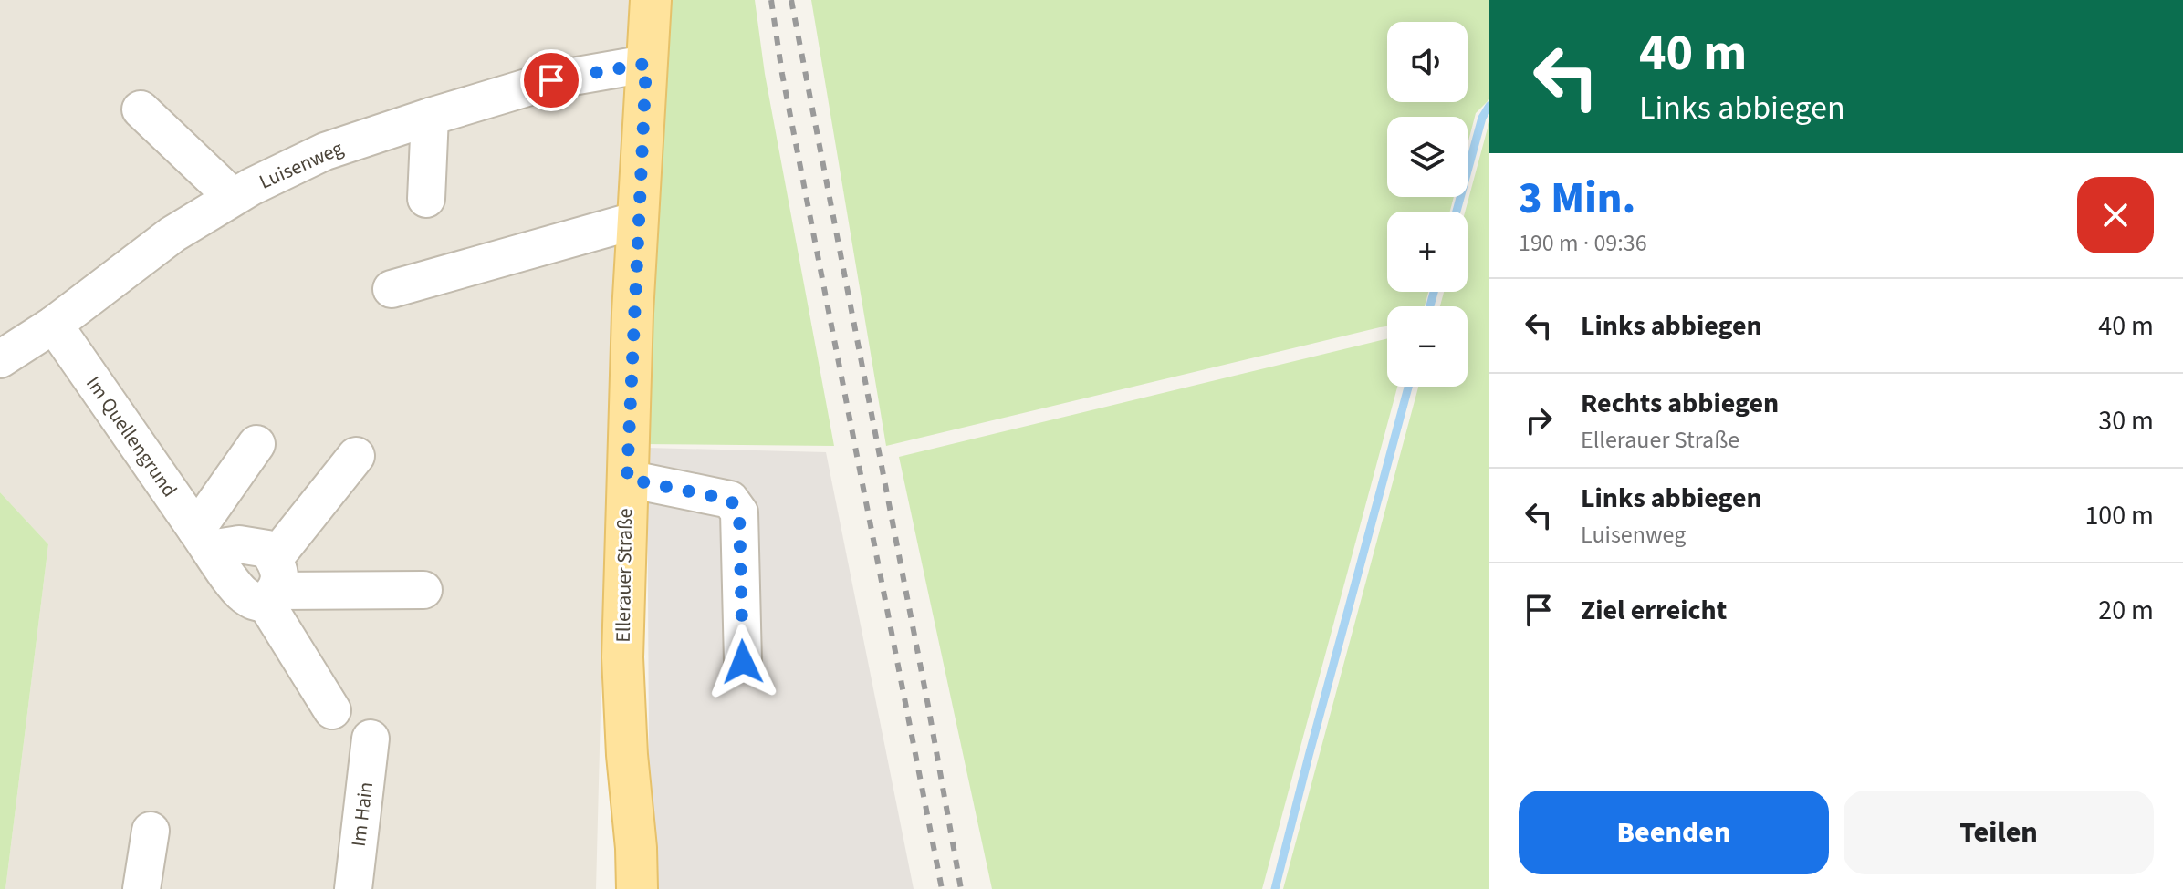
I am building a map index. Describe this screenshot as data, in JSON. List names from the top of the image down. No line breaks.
{"streets":{"main road":["Ellerauer Straße"],"street":["Luisenweg","Im Quellengrund","Im Hain"]},"crossings":[["Luisenweg","Im Quellengrund"],["Luisenweg","Ellerauer Straße"]],"page":{"turn":["40 m","Links abbiegen"],"map_buttons":["+","−"],"heading":["3 Min.","190 m · 09:36"],"list":[{"name":"Links abbiegen","value":"40 m"},{"name":"Rechts abbiegen","note":"Ellerauer Straße","value":"30 m"},{"name":"Links abbiegen","note":"Luisenweg","value":"100 m"},{"name":"Ziel erreicht","value":"20 m"}],"buttons":["Beenden","Teilen"]}}
